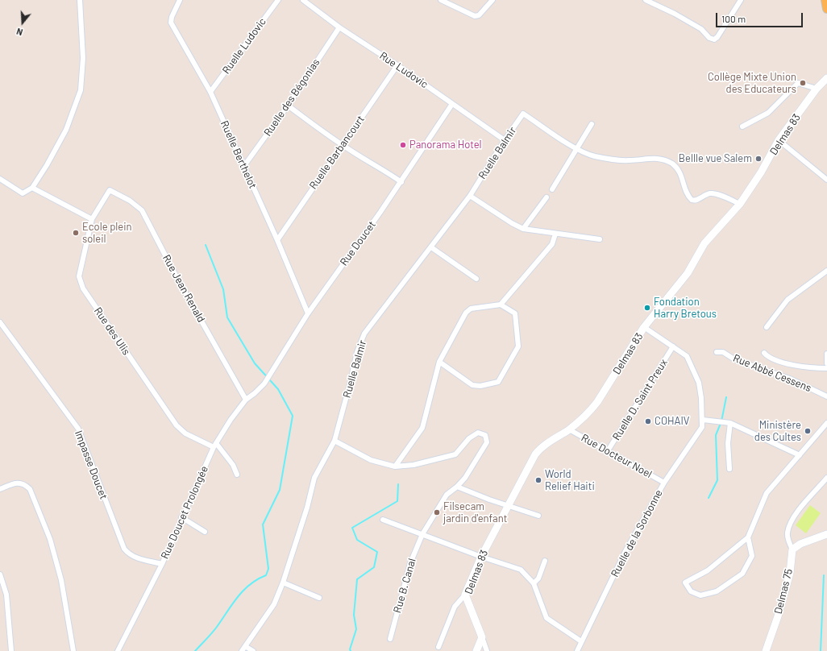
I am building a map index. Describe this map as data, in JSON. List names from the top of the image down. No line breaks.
{"streets":{"street":["Ruelle Ludovic","Rue Ludovic","Ruelle des Bégonias","Delmas 83","Ruelle Barbancourt","Ruelle Balmir","Ruelle Berthelot","Rue Doucet","Rue Jean Renald","Rue des Ulis","Rue Abbé Cessens","Ruelle D. Saint Preux","Rue Docteur Noel","Impasse Doucet","Rue Doucet Prolongée","Ruelle de la Sorbonne","Rue B. Canal","Delmas 75"]},"crossings":[["Ruelle Ludovic","Ruelle Berthelot"],["Rue Ludovic","Ruelle des Bégonias"],["Rue Ludovic","Ruelle Barbancourt"],["Rue Ludovic","Ruelle Balmir"],["Rue Ludovic","Rue Doucet"],["Ruelle des Bégonias","Ruelle Berthelot"],["Delmas 83","Rue Docteur Noel"],["Ruelle Barbancourt","Ruelle Berthelot"],["Ruelle Berthelot","Rue Doucet"],["Rue Doucet","Rue Doucet Prolongée"],["Rue Jean Renald","Rue des Ulis"],["Rue Jean Renald","Rue Doucet Prolongée"],["Rue des Ulis","Rue Doucet Prolongée"],["Ruelle D. Saint Preux","Rue Docteur Noel"],["Rue Docteur Noel","Ruelle de la Sorbonne"],["Impasse Doucet","Rue Doucet Prolongée"]],"places":["Collège Mixte Union des Educateurs","Panorama Hotel","Bellle vue Salem","Ecole plein soleil","Fondation Harry Bretous","COHAIV","Ministère des Cultes","World Relief Haiti","Filsecam jardin d'enfant"],"scale_bar":"100 m","north":"bottom"}
